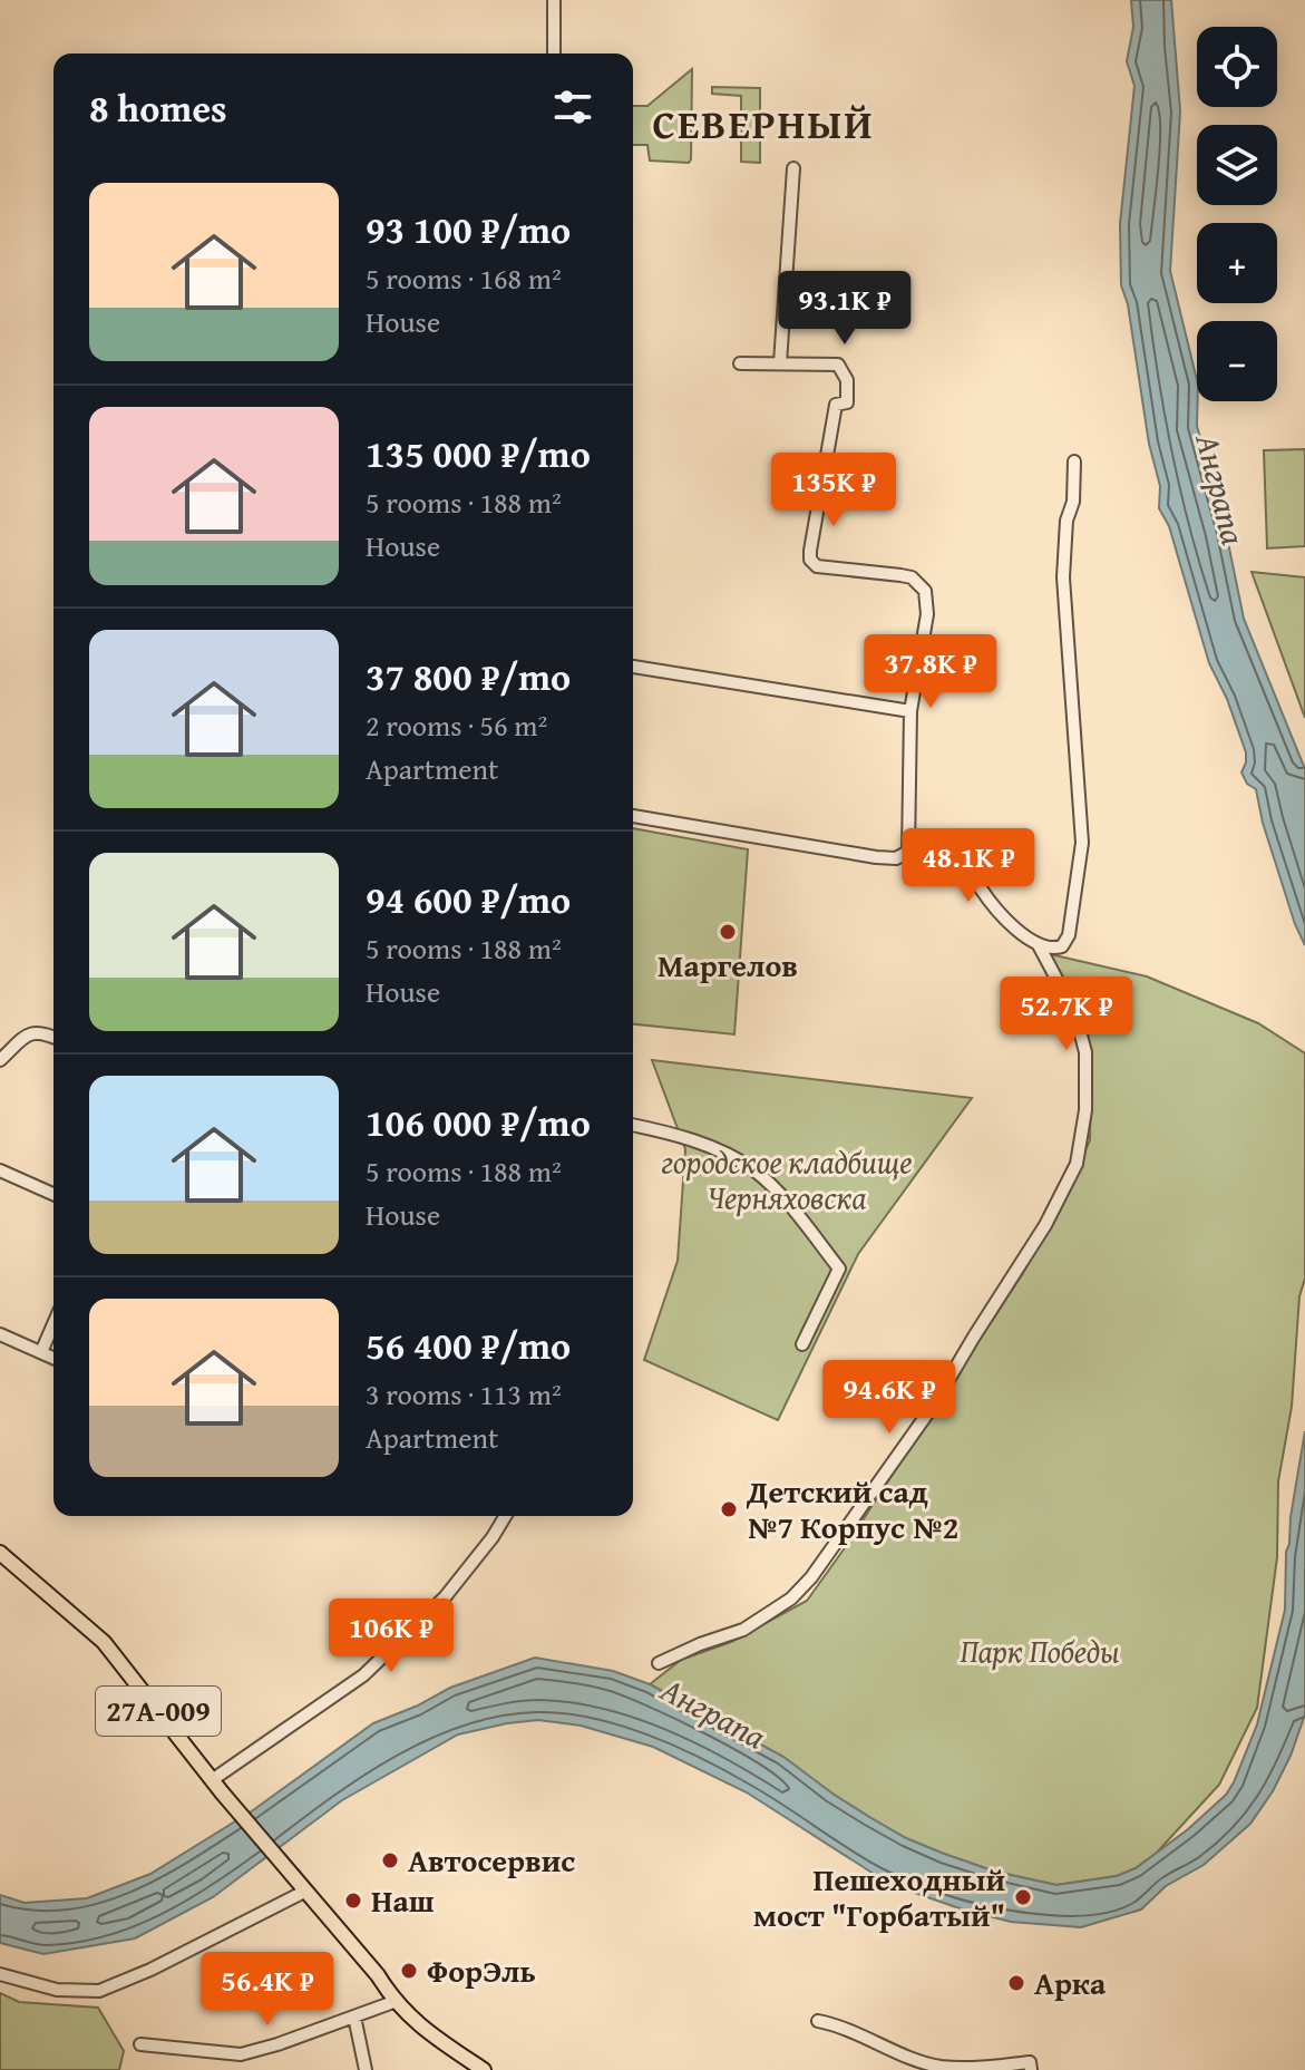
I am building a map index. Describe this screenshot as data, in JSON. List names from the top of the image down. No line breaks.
{"streets":{"main road":["27А-009"]},"districts":["СЕВЕРНЫЙ"],"water":["Анграпа"],"parks":["городское кладбище Черняховска","Парк Победы"],"places":["Маргелов","Детский сад №7 Корпус №2","Автосервис","Пешеходный мост \"Горбатый\"","Наш","ФорЭль","Арка"],"page":{"map_buttons":["+","−"],"heading":"8 homes","list":[{"name":"93 100 ₽/mo","note":"5 rooms · 168 m² · House"},{"name":"135 000 ₽/mo","note":"5 rooms · 188 m² · House"},{"name":"37 800 ₽/mo","note":"2 rooms · 56 m² · Apartment"},{"name":"94 600 ₽/mo","note":"5 rooms · 188 m² · House"},{"name":"106 000 ₽/mo","note":"5 rooms · 188 m² · House"},{"name":"56 400 ₽/mo","note":"3 rooms · 113 m² · Apartment"}],"price":["93.1K ₽","135K ₽","37.8K ₽","48.1K ₽","52.7K ₽","94.6K ₽","106K ₽","56.4K ₽"]}}
